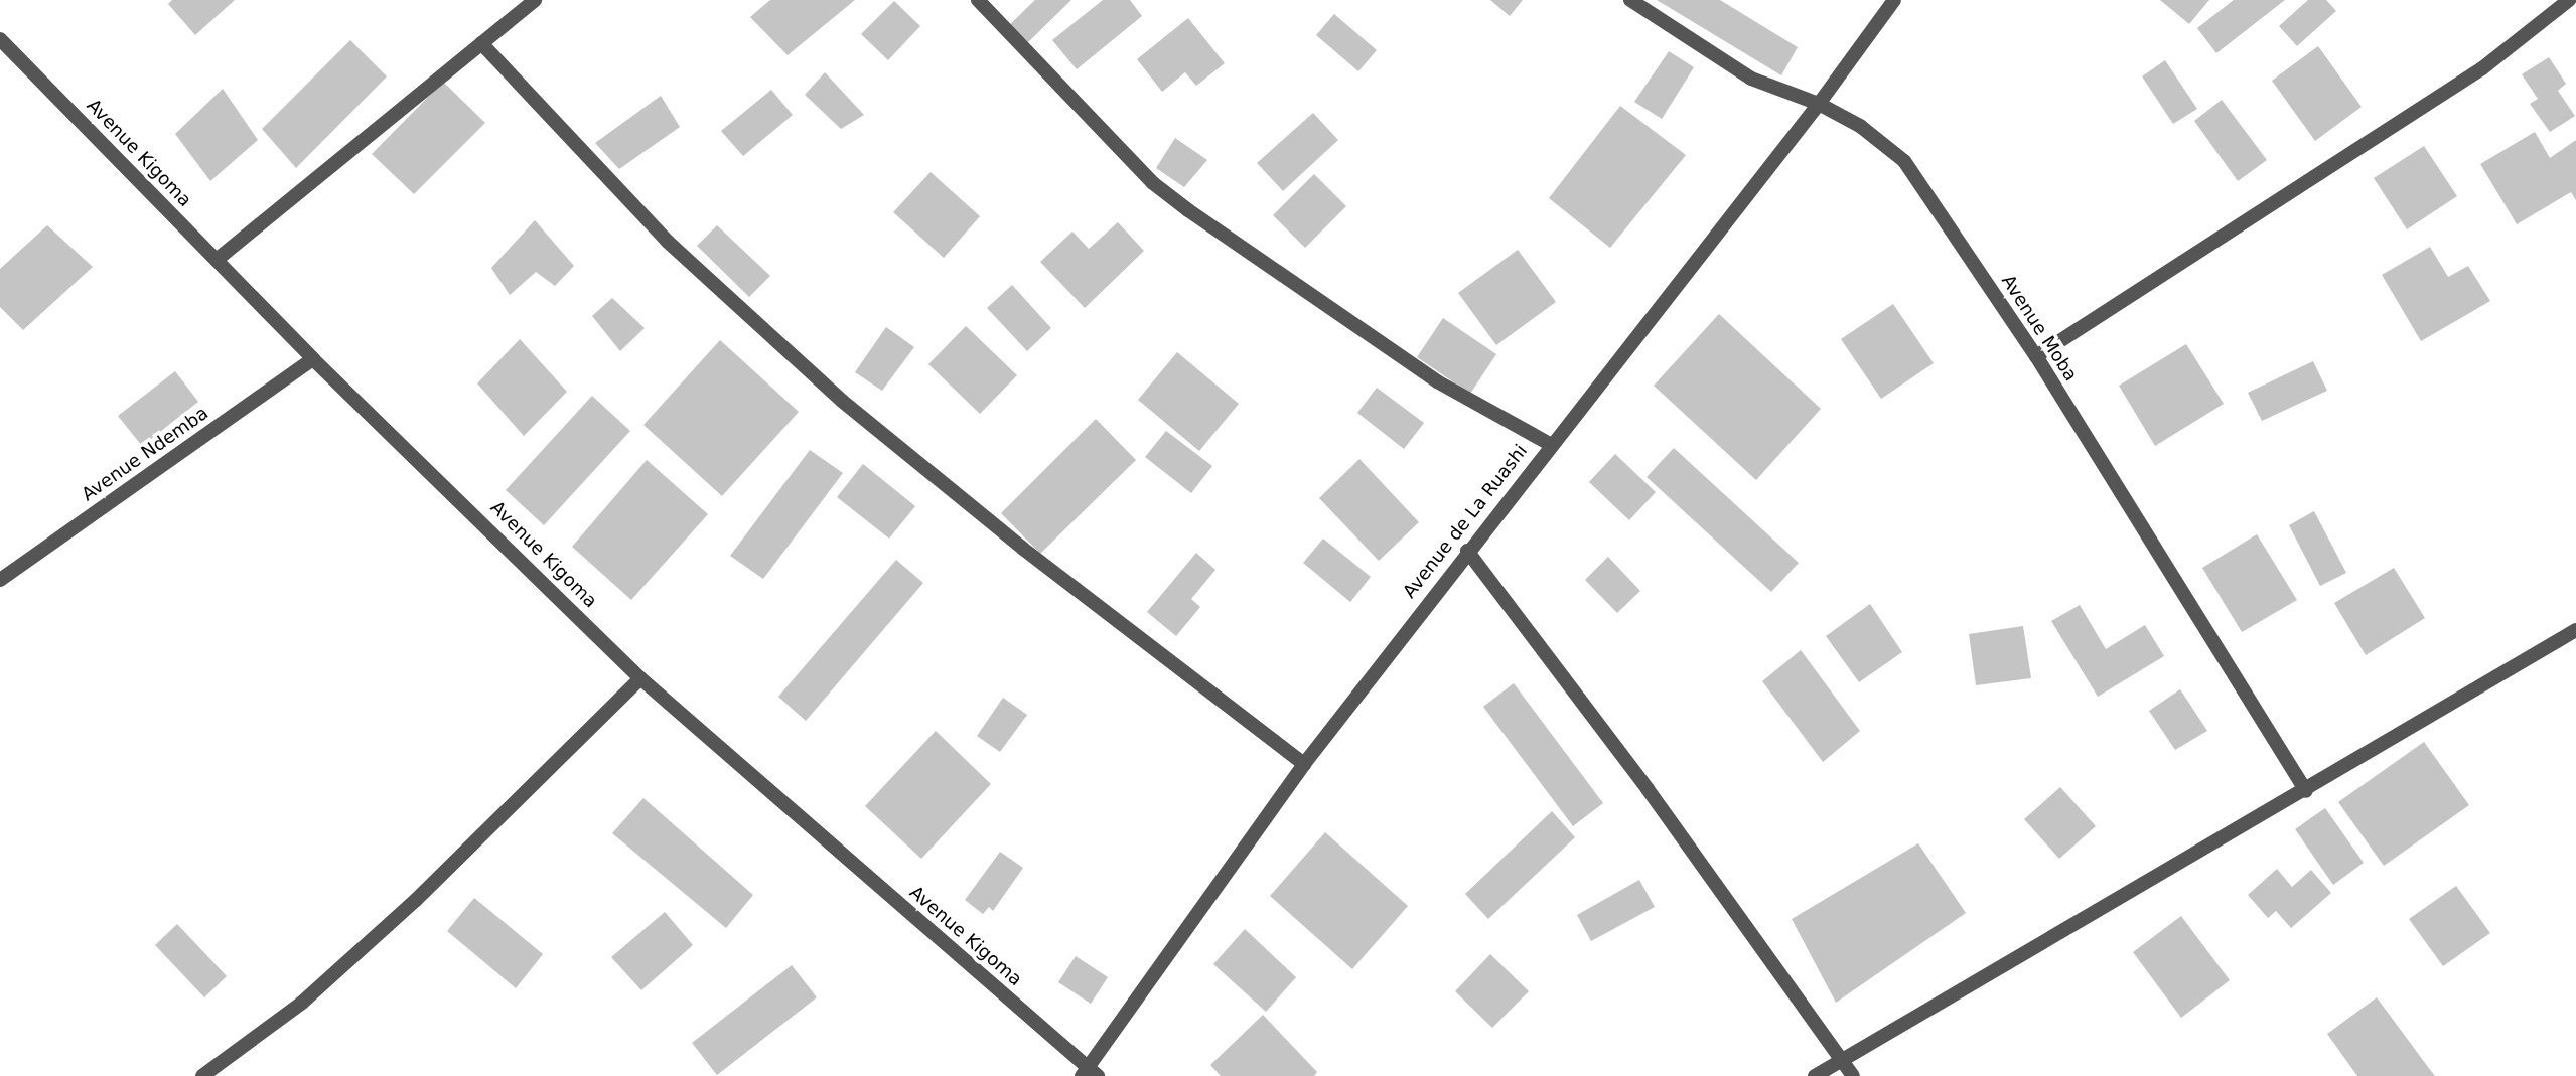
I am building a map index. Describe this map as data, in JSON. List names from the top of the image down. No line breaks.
{"streets":{"street":["Avenue Kigoma","Avenue Moba","Avenue Ndemba","Avenue de La Ruashi"]},"crossings":[["Avenue Kigoma","Avenue Ndemba"],["Avenue Kigoma","Avenue de La Ruashi"],["Avenue Moba","Avenue de La Ruashi"]]}
